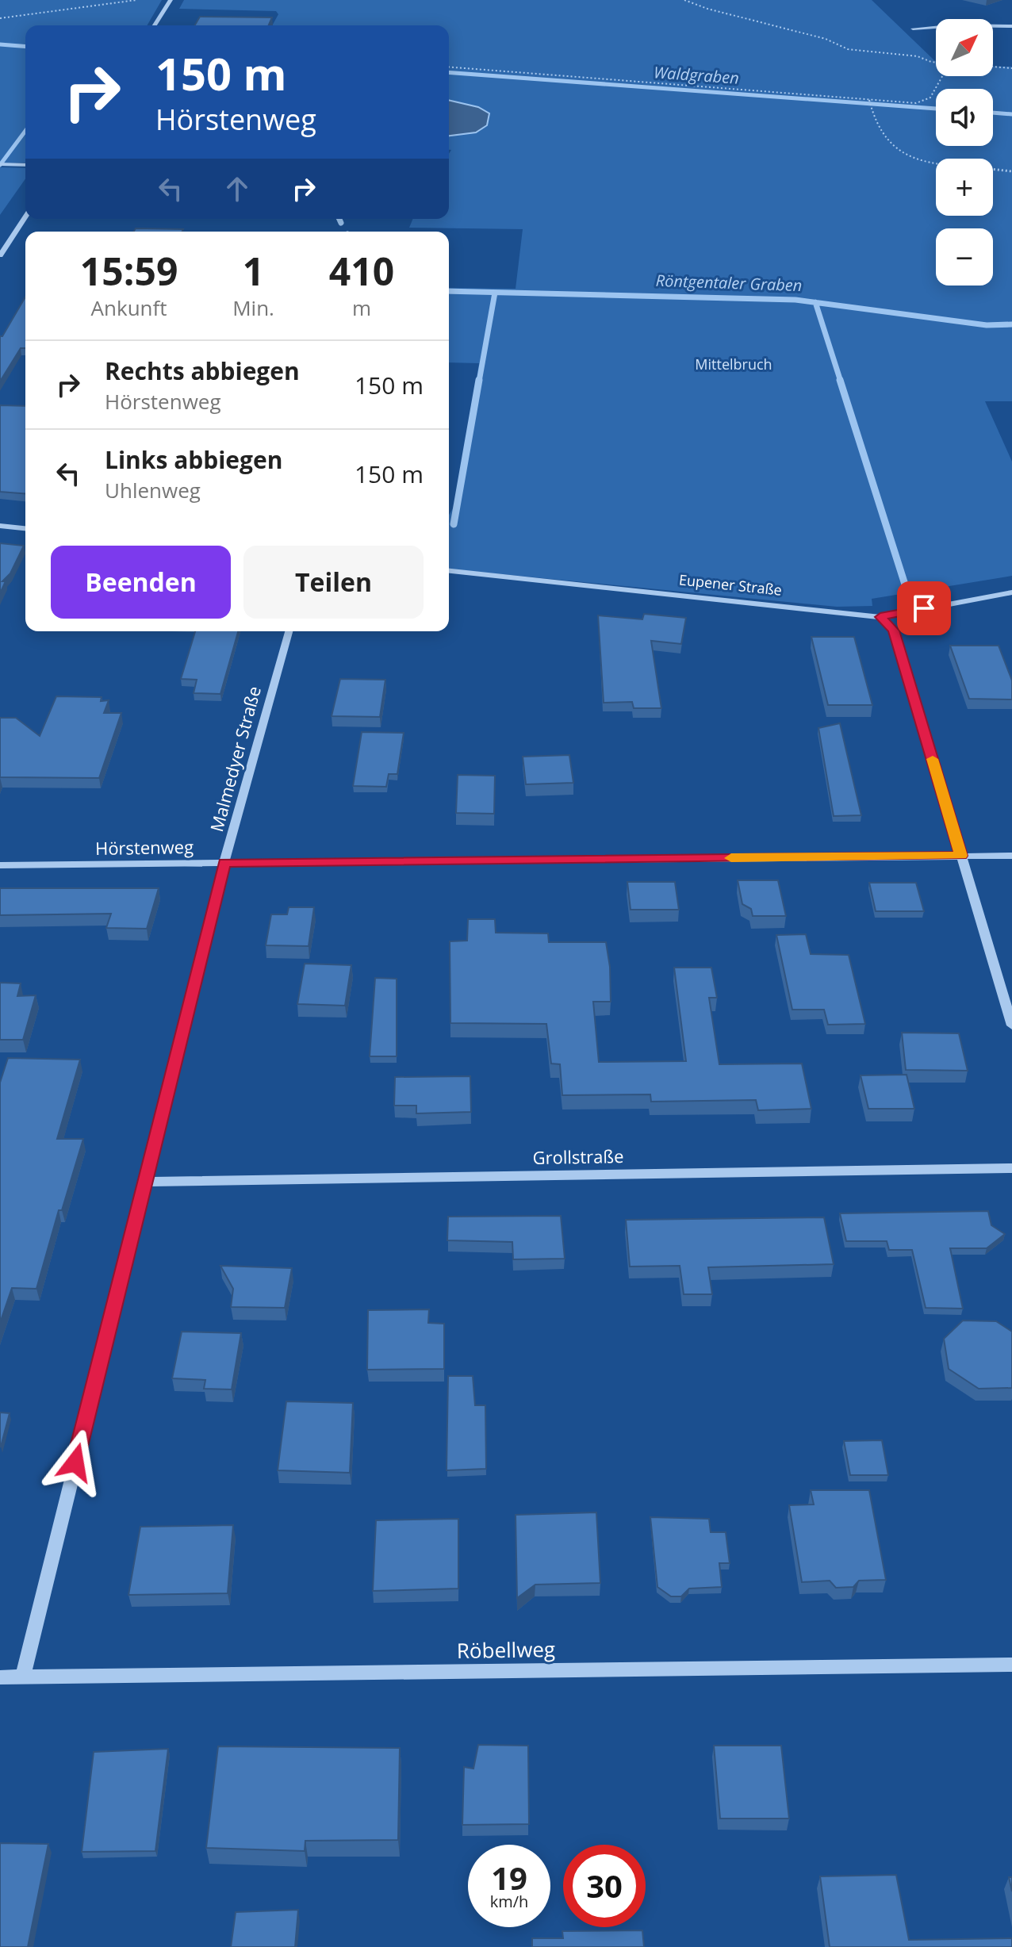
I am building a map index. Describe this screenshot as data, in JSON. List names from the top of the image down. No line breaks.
{"streets":{"street":["Eupener Straße","Malmedyer Straße","Hörstenweg","Grollstraße","Röbellweg"]},"crossings":[["Malmedyer Straße","Hörstenweg"],["Malmedyer Straße","Grollstraße"],["Malmedyer Straße","Röbellweg"]],"water":["Waldgraben","Röntgentaler Graben"],"parks":["Mittelbruch"],"north":"top right","page":{"map_buttons":["+","−"],"turn":["150 m","Hörstenweg"],"eta":["15:59","Ankunft","1","Min.","410","m"],"list":[{"name":"Rechts abbiegen","note":"Hörstenweg","value":"150 m"},{"name":"Links abbiegen","note":"Uhlenweg","value":"150 m"}],"buttons":["Beenden","Teilen"],"speed":"19 km/h","limit":"30"}}
